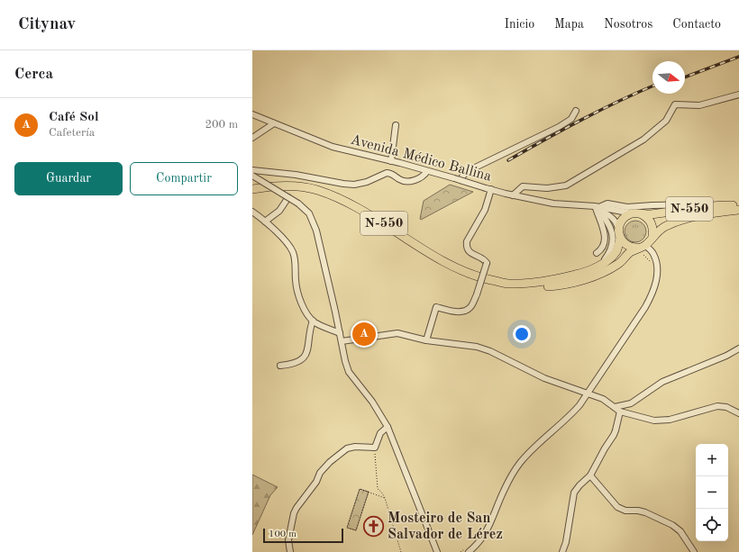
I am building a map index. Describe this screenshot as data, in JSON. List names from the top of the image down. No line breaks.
{"streets":{"highway":["N-550"],"street":["Avenida Médico Ballina"]},"crossings":[["Avenida Médico Ballina","N-550"]],"places":{"church":["Mosteiro de San Salvador de Lérez"]},"scale_bar":"100 m","north":"right","page":{"header":"Citynav","nav":["Inicio","Mapa","Nosotros","Contacto"],"heading":"Cerca","list":[{"mark":"A","name":"Café Sol","note":"Cafetería","value":"200 m"}],"buttons":["Guardar","Compartir"],"pins":"A","map_buttons":["+","−"],"scale":"100 m"}}
